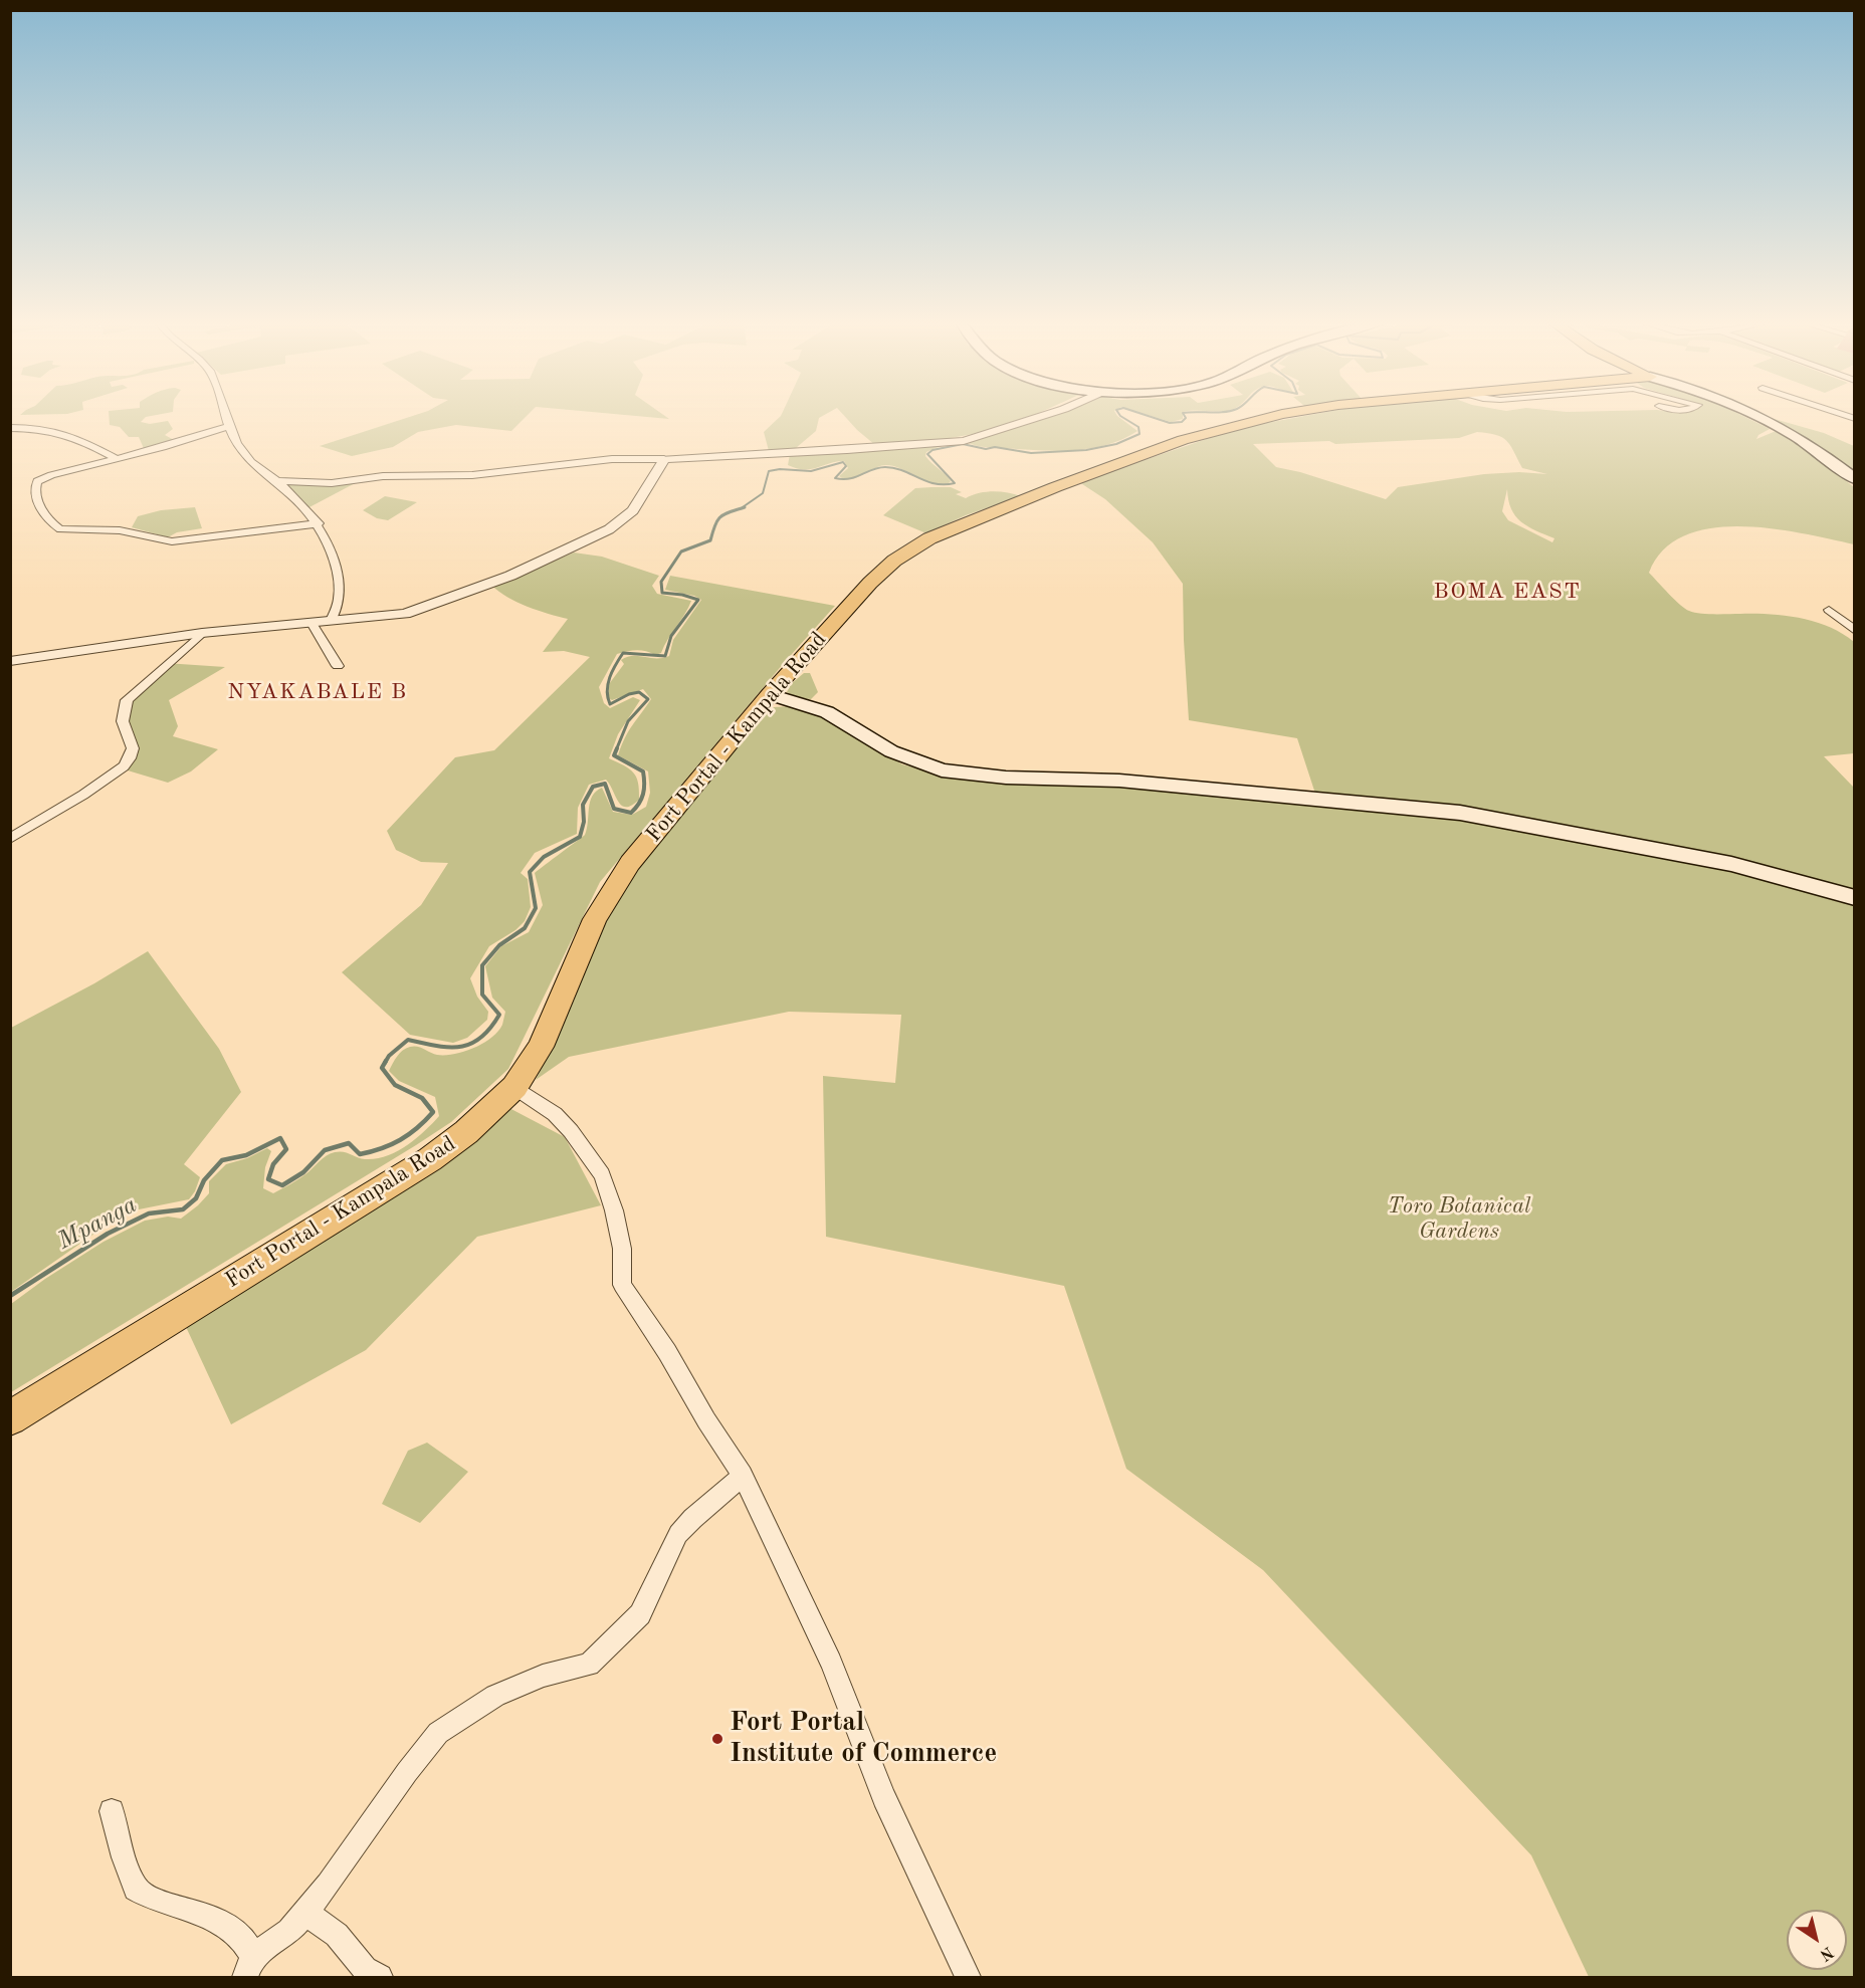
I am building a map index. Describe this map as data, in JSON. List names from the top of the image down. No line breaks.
{"streets":{"highway":["Fort Portal - Kampala Road"]},"districts":["BOMA EAST","NYAKABALE B"],"water":["Mpanga"],"parks":["Toro Botanical Gardens"],"places":["Fort Portal Institute of Commerce"],"north":"bottom right"}
